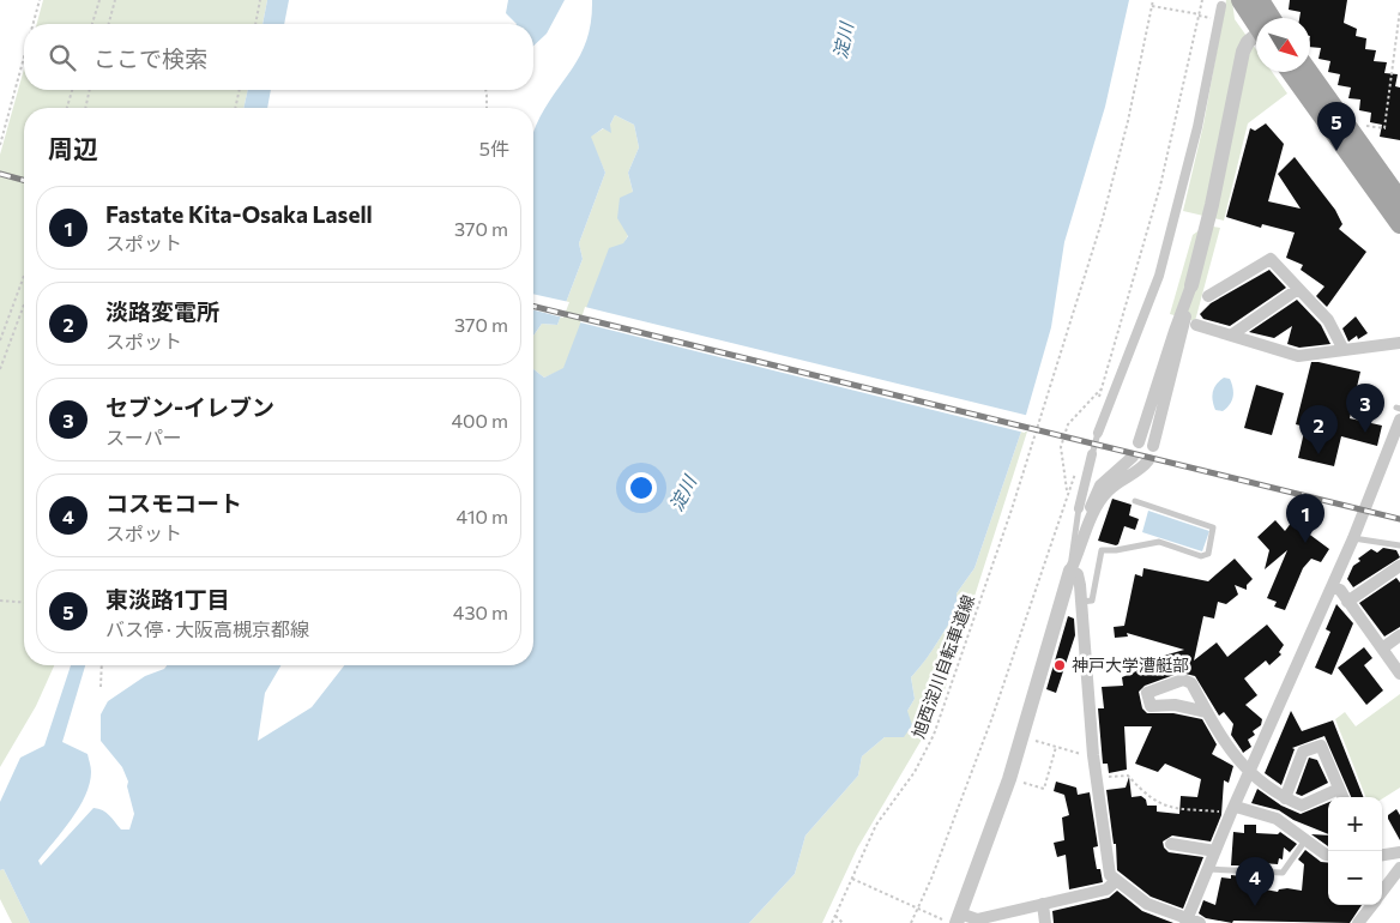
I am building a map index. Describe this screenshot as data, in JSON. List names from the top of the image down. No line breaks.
{"streets":{"path":["旭西淀川自転車道線"]},"water":["淀川"],"places":["神戸大学漕艇部"],"north":"bottom right","page":{"search":"ここで検索","pins":["5","3","2","1","4"],"heading":["周辺","5件"],"list":[{"mark":"1","name":"Fastate Kita-Osaka Lasell","note":"スポット","value":"370 m"},{"mark":"2","name":"淡路変電所","note":"スポット","value":"370 m"},{"mark":"3","name":"セブン-イレブン","note":"スーパー","value":"400 m"},{"mark":"4","name":"コスモコート","note":"スポット","value":"410 m"},{"mark":"5","name":"東淡路1丁目","note":"バス停 · 大阪高槻京都線","value":"430 m"}],"map_buttons":["+","−"]}}
